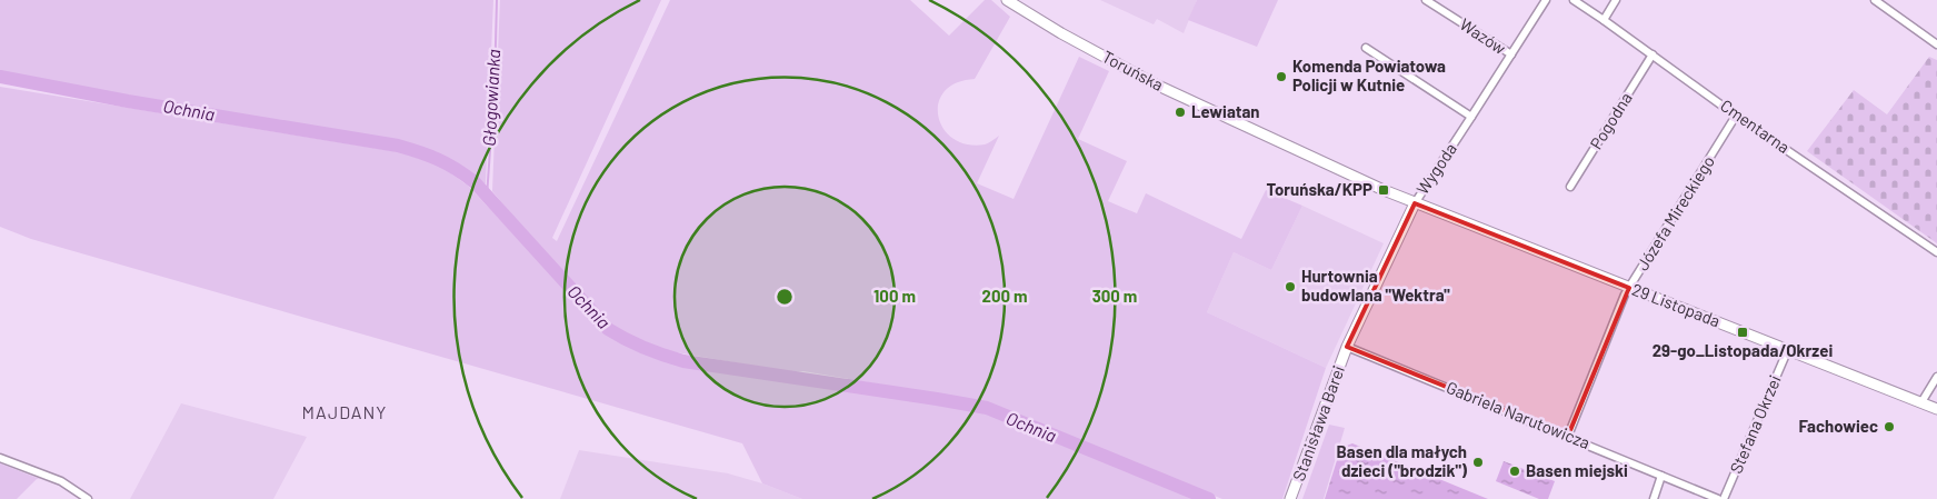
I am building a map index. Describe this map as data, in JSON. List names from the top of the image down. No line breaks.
{"streets":{"street":["Wazów","Toruńska","Pogodna","Cmentarna","Wygoda","Józefa Mireckiego","29 Listopada","Gabriela Narutowicza","Stanisława Barei","Stefana Okrzei"]},"crossings":[["Wazów","Wygoda"],["Toruńska","Wygoda"],["Toruńska","29 Listopada"],["Pogodna","Cmentarna"],["Cmentarna","Józefa Mireckiego"],["Wygoda","29 Listopada"],["Wygoda","Gabriela Narutowicza"],["Wygoda","Stanisława Barei"],["Józefa Mireckiego","29 Listopada"],["Józefa Mireckiego","Gabriela Narutowicza"],["29 Listopada","Stefana Okrzei"],["Gabriela Narutowicza","Stanisława Barei"]],"districts":["MAJDANY"],"water":["Głogowianka","Ochnia"],"places":{"other":["Komenda Powiatowa Policji w Kutnie","Lewiatan","Hurtownia budowlana \"Wektra\"","Fachowiec","Basen dla małych dzieci (\"brodzik\")","Basen miejski"],"transit":["Toruńska/KPP","29-go_Listopada/Okrzei"]},"rings":["100 m","200 m","300 m"]}
